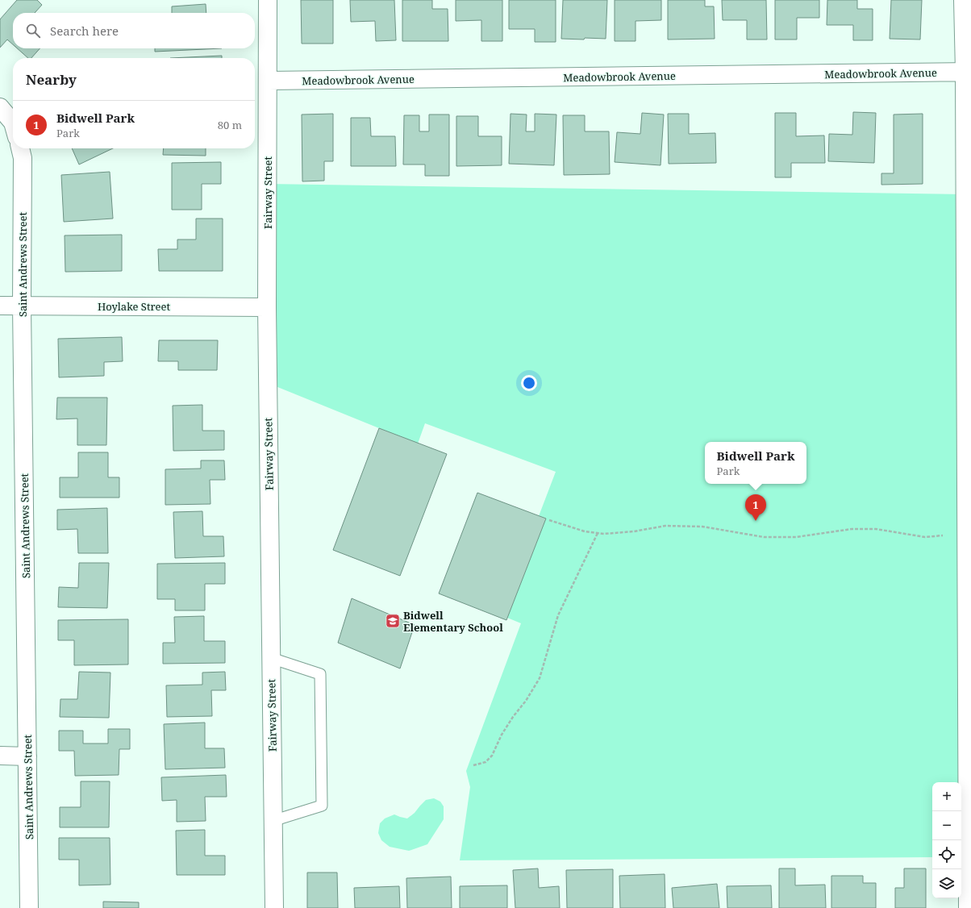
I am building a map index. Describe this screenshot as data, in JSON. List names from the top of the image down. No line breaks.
{"streets":{"street":["Meadowbrook Avenue","Fairway Street","Saint Andrews Street","Hoylake Street"]},"crossings":[["Meadowbrook Avenue","Fairway Street"],["Fairway Street","Hoylake Street"],["Saint Andrews Street","Hoylake Street"]],"places":{"school or university":["Bidwell Elementary School"]},"page":{"search":"Search here","heading":"Nearby","list":[{"mark":"1","name":"Bidwell Park","note":"Park","value":"80 m"}],"popup":["Bidwell Park","Park"],"pins":"1","map_buttons":["+","−"]}}
